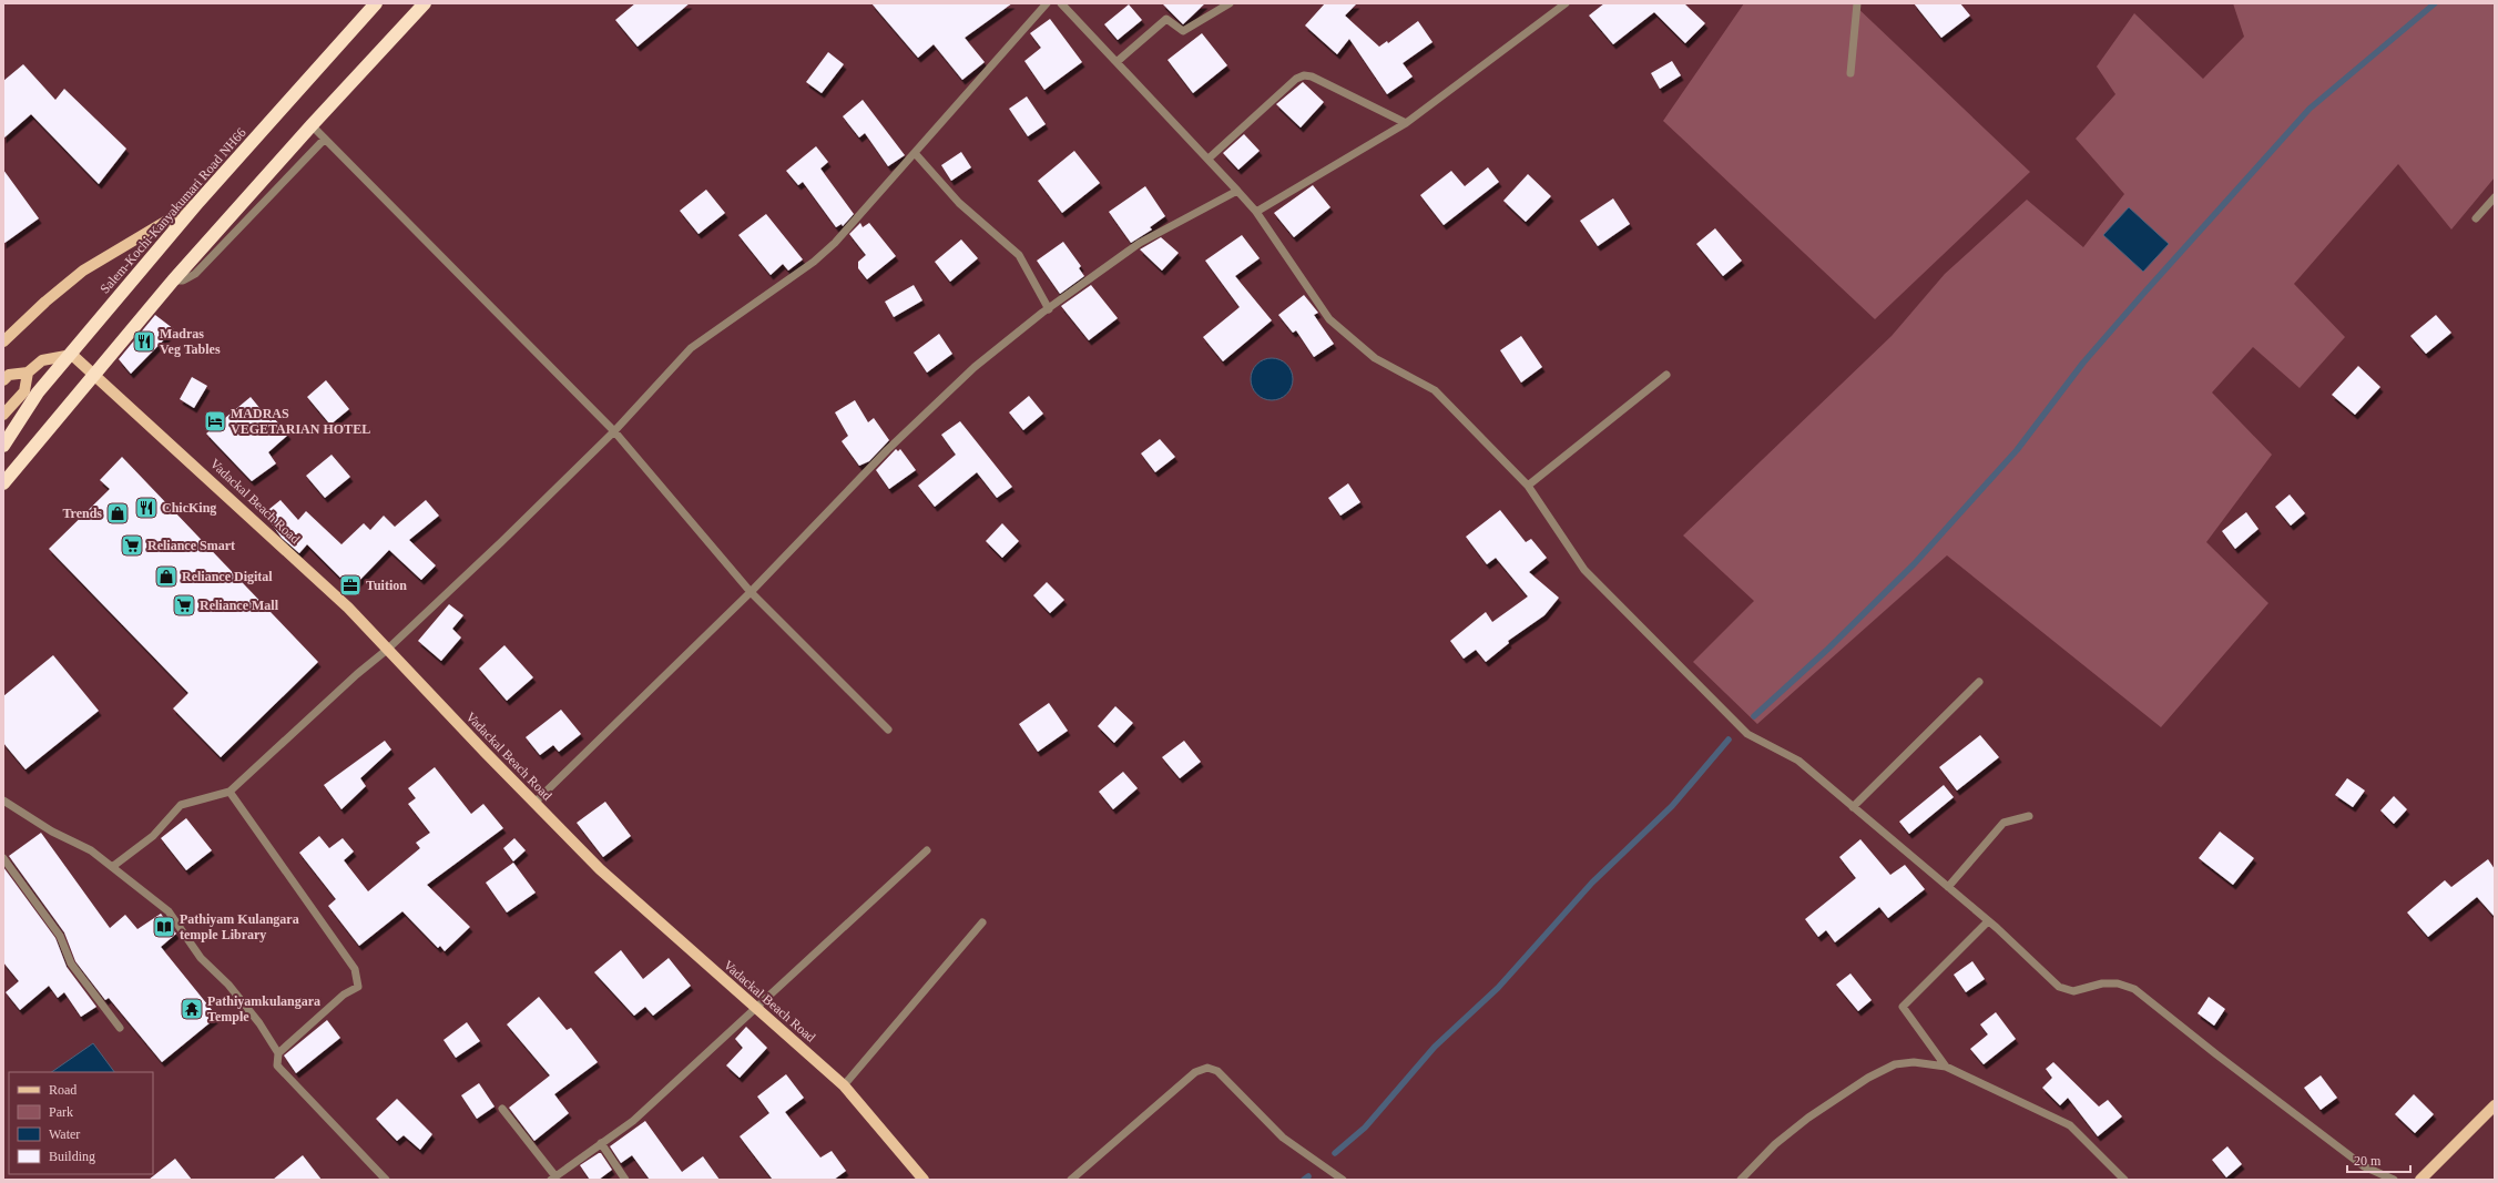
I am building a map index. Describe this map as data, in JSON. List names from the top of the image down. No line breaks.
{"streets":{"highway":["Salem-Kochi-Kanyakumari Road NH66"],"main road":["Vadackal Beach Road"]},"crossings":[["Salem-Kochi-Kanyakumari Road NH66","Vadackal Beach Road"]],"places":{"restaurant":["Madras Veg Tables","ChicKing"],"hotel":["MADRAS VEGETARIAN HOTEL"],"shop":["Trends","Reliance Digital"],"supermarket":["Reliance Smart","Reliance Mall"],"office":["Tuition"],"library":["Pathiyam Kulangara temple Library"],"temple":["Pathiyamkulangara Temple"]},"legend":["Road","Park","Water","Building"],"scale_bar":"20 m"}
